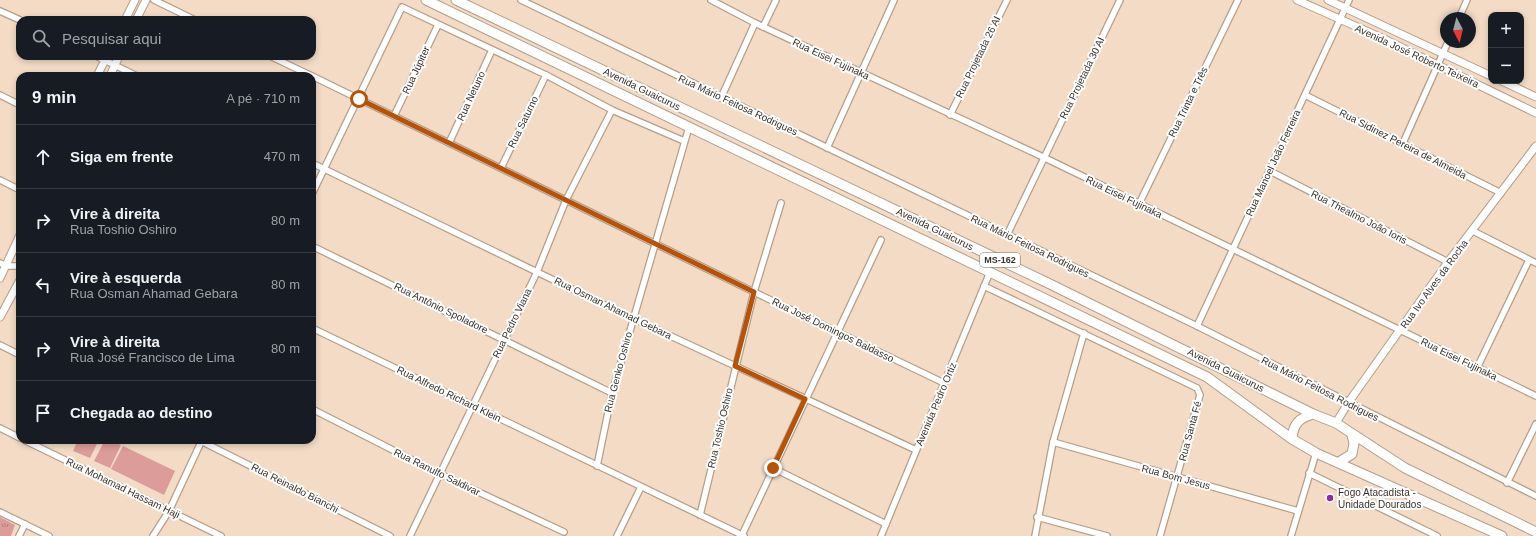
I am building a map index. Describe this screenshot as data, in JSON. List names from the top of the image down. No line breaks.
{"streets":{"main road":["Avenida Guaicurus","MS-162"],"street":["Avenida José Roberto Teixeira","Rua Projetada 26 AI","Rua Eisei Fujinaka","Rua Júpiter","Rua Projetada 30 AI","Rua Netuno","Rua Trinta e Três","Rua Mário Feitosa Rodrigues","Rua Saturno","Rua Sidinez Pereira de Almeida","Rua Manoel João Ferreira","Rua Thealmo João Ioris","Rua Ivo Alves da Rocha","Rua Antônio Spoladore","Rua Osman Ahamad Gebara","Rua Pedro Viana","Rua José Domingos Baldasso","Rua Genko Oshiro","Rua Alfredo Richard Klein","Avenida Pedro Ortiz","Rua Toshio Oshiro","Rua Santa Fé","Rua Ranulfo Saldivar","Rua Bom Jesus","Rua Mohamad Hassam Haji","Rua Reinaldo Bianchi"]},"crossings":[["Avenida José Roberto Teixeira","Rua Manoel João Ferreira"],["Rua Projetada 26 AI","Rua Eisei Fujinaka"],["Rua Eisei Fujinaka","Rua Projetada 30 AI"],["Rua Eisei Fujinaka","Rua Trinta e Três"],["Rua Eisei Fujinaka","Rua Manoel João Ferreira"],["Rua Eisei Fujinaka","Rua Ivo Alves da Rocha"],["Rua Júpiter","Rua José Domingos Baldasso"],["Rua Projetada 30 AI","Rua Mário Feitosa Rodrigues"],["Avenida Guaicurus","Rua Ivo Alves da Rocha"],["Avenida Guaicurus","Rua Genko Oshiro"],["Avenida Guaicurus","Avenida Pedro Ortiz"],["Rua Netuno","Rua José Domingos Baldasso"],["Rua Mário Feitosa Rodrigues","Rua Manoel João Ferreira"],["Rua Mário Feitosa Rodrigues","Rua Ivo Alves da Rocha"],["Rua Saturno","Rua José Domingos Baldasso"],["Rua Sidinez Pereira de Almeida","Rua Manoel João Ferreira"],["Rua Sidinez Pereira de Almeida","Rua Ivo Alves da Rocha"],["Rua Manoel João Ferreira","Rua Thealmo João Ioris"],["Rua Thealmo João Ioris","Rua Ivo Alves da Rocha"],["Rua Antônio Spoladore","Rua Pedro Viana"],["Rua Antônio Spoladore","Rua Genko Oshiro"],["Rua Osman Ahamad Gebara","Rua Pedro Viana"],["Rua Osman Ahamad Gebara","Rua Genko Oshiro"],["Rua Osman Ahamad Gebara","Avenida Pedro Ortiz"],["Rua Osman Ahamad Gebara","Rua Toshio Oshiro"],["Rua Pedro Viana","Rua José Domingos Baldasso"],["Rua Pedro Viana","Rua Alfredo Richard Klein"],["Rua Pedro Viana","Rua Ranulfo Saldivar"],["Rua José Domingos Baldasso","Rua Genko Oshiro"],["Rua José Domingos Baldasso","Avenida Pedro Ortiz"],["Rua José Domingos Baldasso","Rua Toshio Oshiro"],["Rua Genko Oshiro","Rua Alfredo Richard Klein"],["Rua Santa Fé","Rua Bom Jesus"]],"places":["Fogo Atacadista - Unidade Dourados"],"north":"bottom","page":{"map_buttons":["+","−"],"search":"Pesquisar aqui","heading":["9 min","A pé · 710 m"],"list":[["Siga em frente","470 m"],["Vire à direita","Rua Toshio Oshiro","80 m"],["Vire à esquerda","Rua Osman Ahamad Gebara","80 m"],["Vire à direita","Rua José Francisco de Lima","80 m"],"Chegada ao destino"]}}
